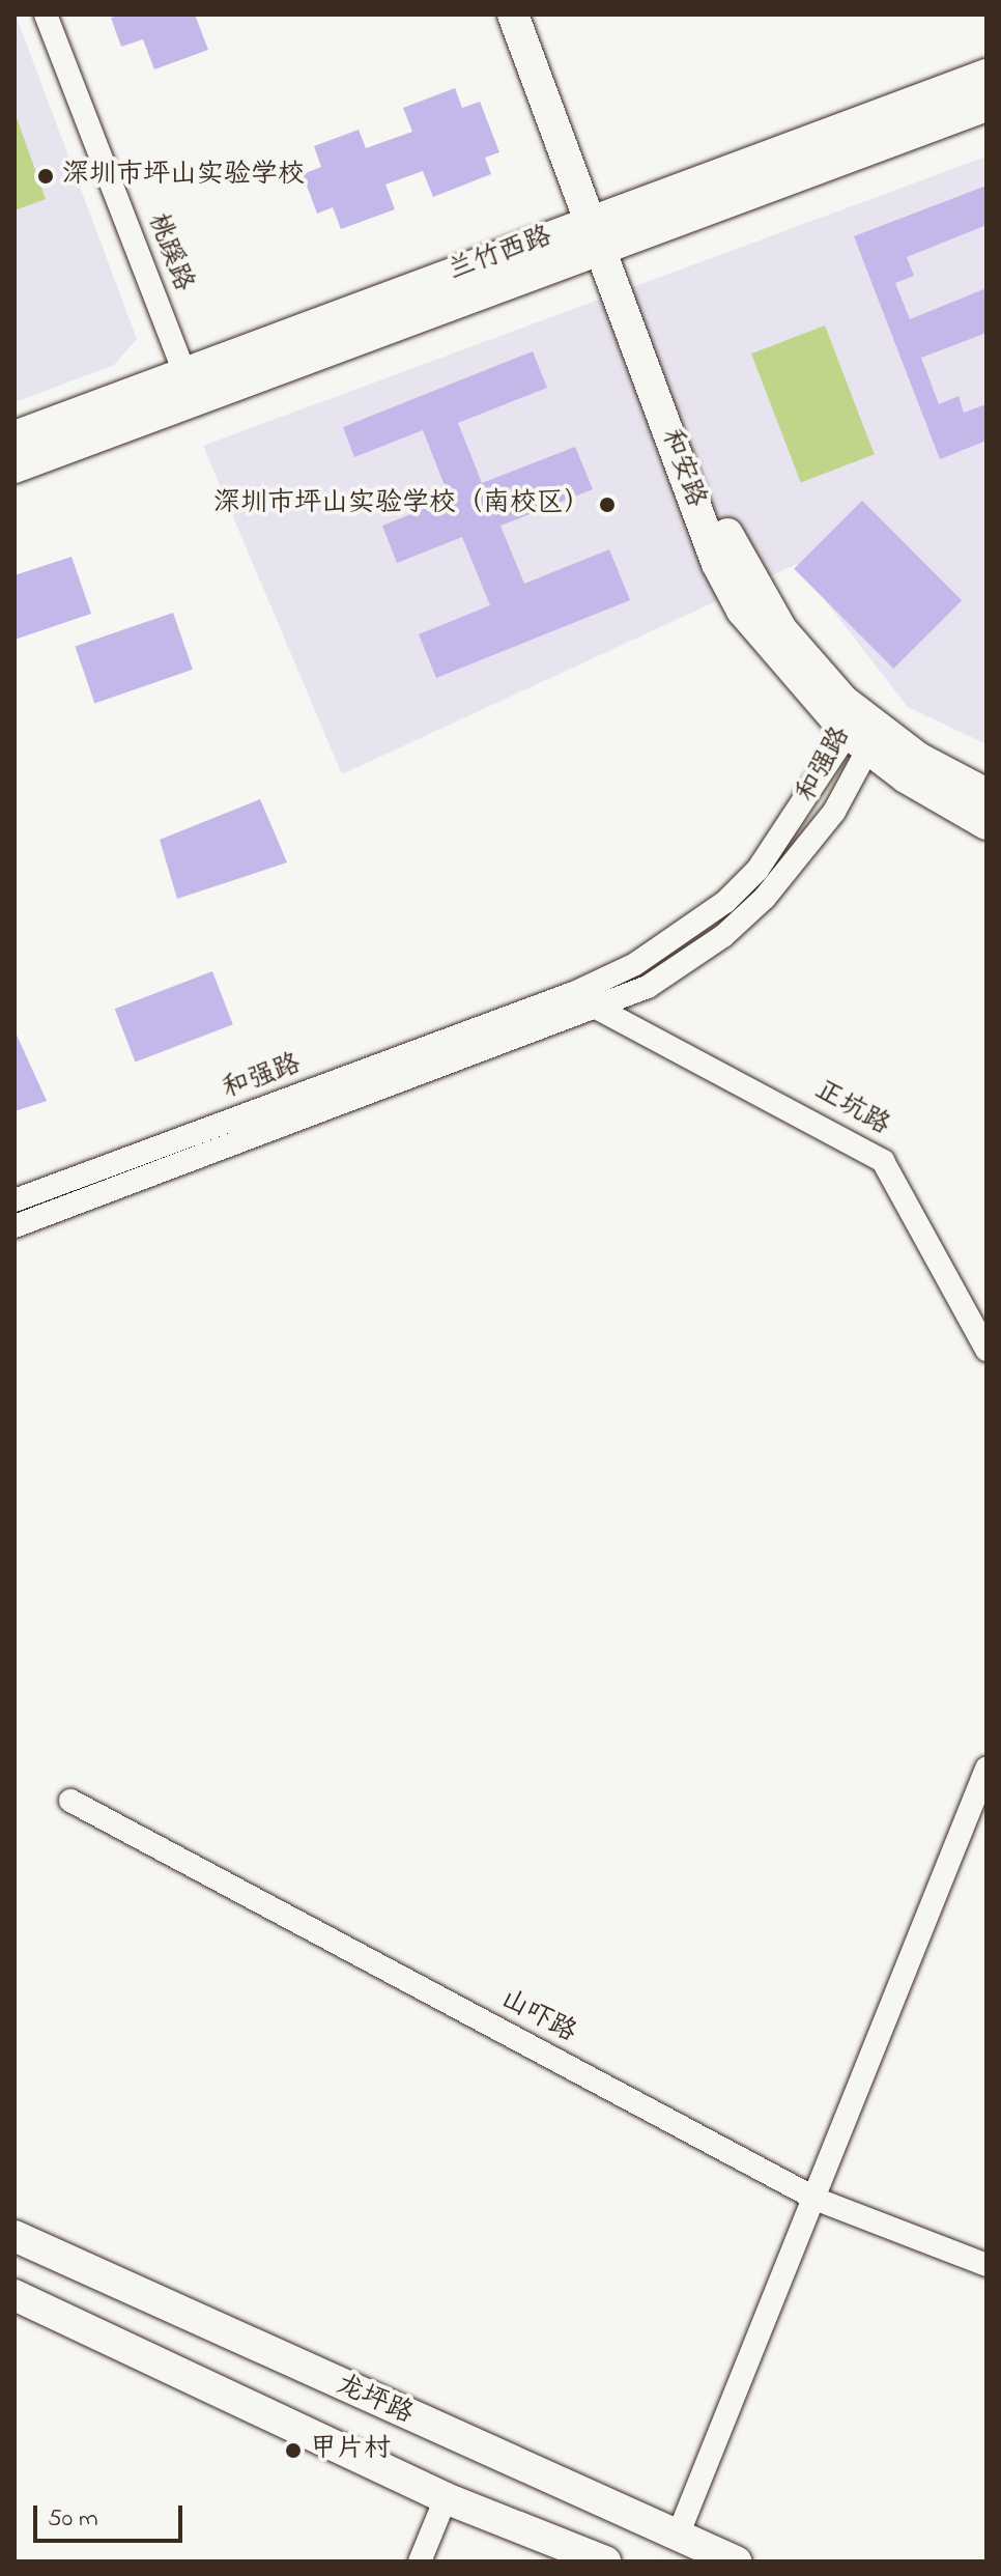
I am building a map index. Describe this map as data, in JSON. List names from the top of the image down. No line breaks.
{"streets":{"street":["桃蹊路","兰竹西路","和安路","和强路","正坑路","山吓路","龙坪路"]},"crossings":[["桃蹊路","兰竹西路"],["兰竹西路","和安路"],["和安路","和强路"],["和强路","正坑路"]],"places":["深圳市坪山实验学校","深圳市坪山实验学校（南校区）","甲片村"],"scale_bar":"50 m"}
